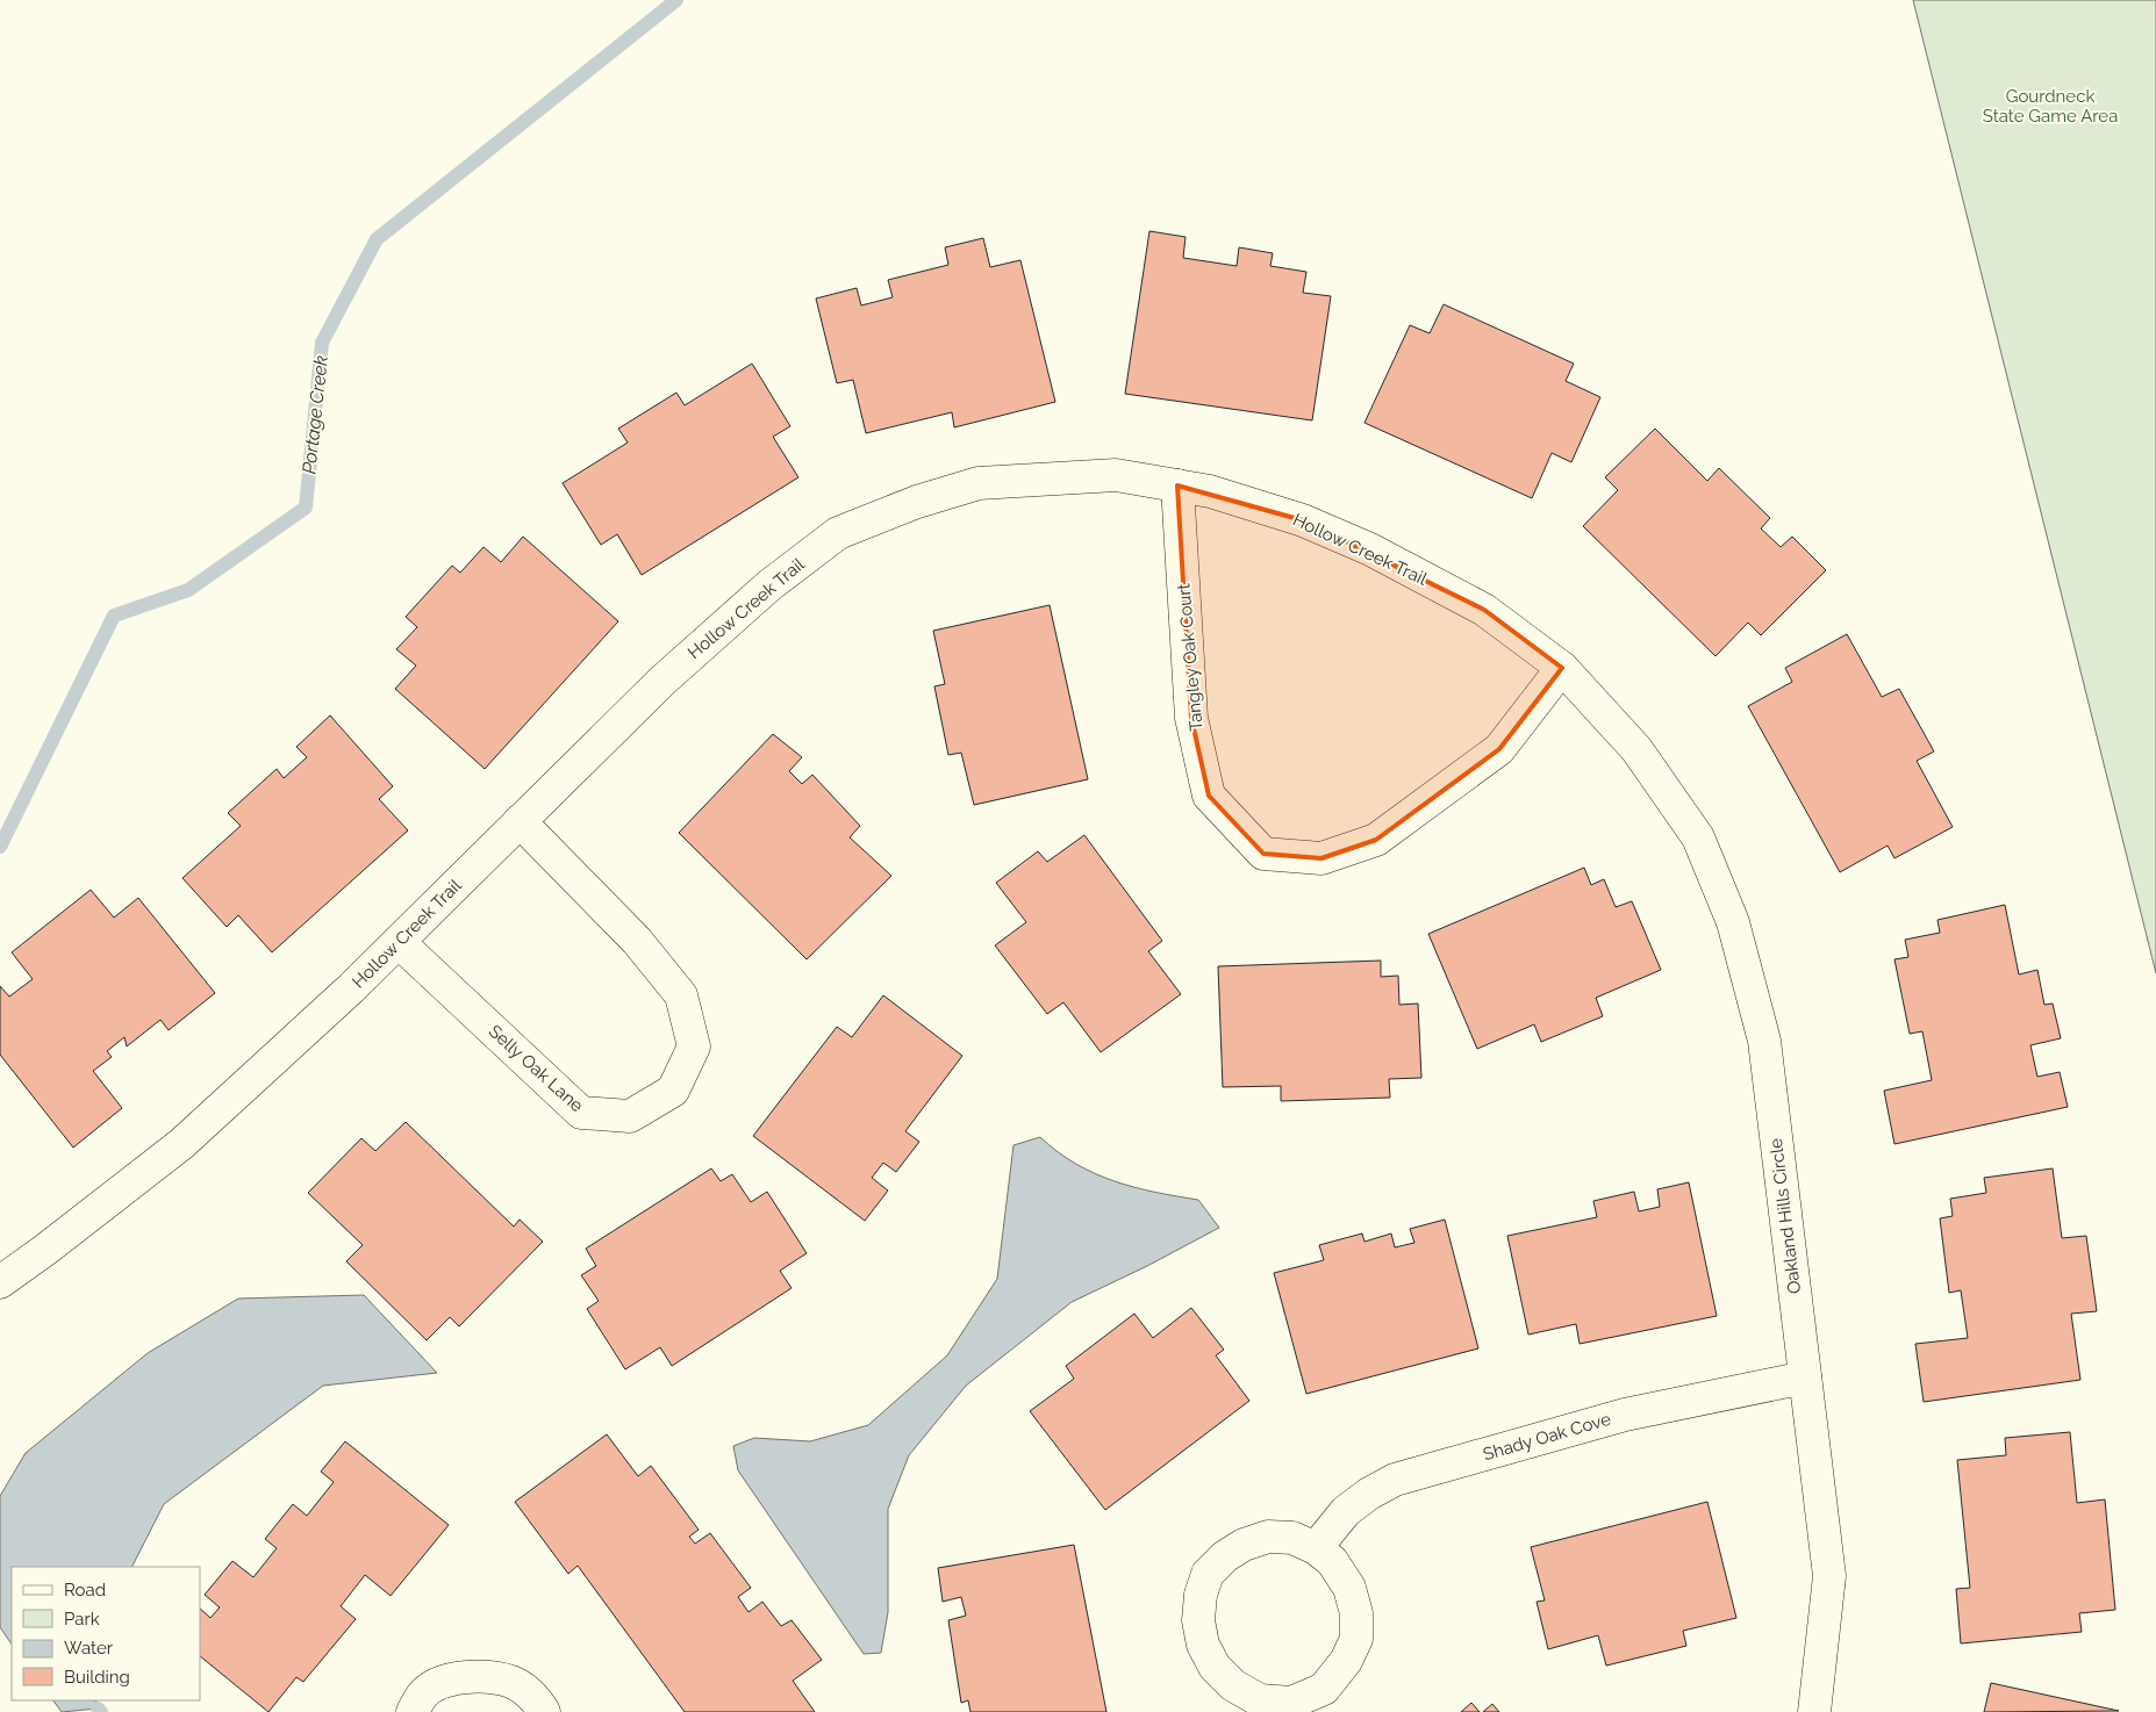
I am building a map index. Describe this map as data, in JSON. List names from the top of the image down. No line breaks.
{"streets":{"street":["Hollow Creek Trail","Tangley Oak Court","Selly Oak Lane","Oakland Hills Circle","Shady Oak Cove"]},"crossings":[["Hollow Creek Trail","Tangley Oak Court"],["Hollow Creek Trail","Selly Oak Lane"],["Hollow Creek Trail","Oakland Hills Circle"],["Oakland Hills Circle","Shady Oak Cove"]],"water":["Portage Creek"],"parks":["Gourdneck State Game Area"],"legend":["Road","Park","Water","Building"]}
